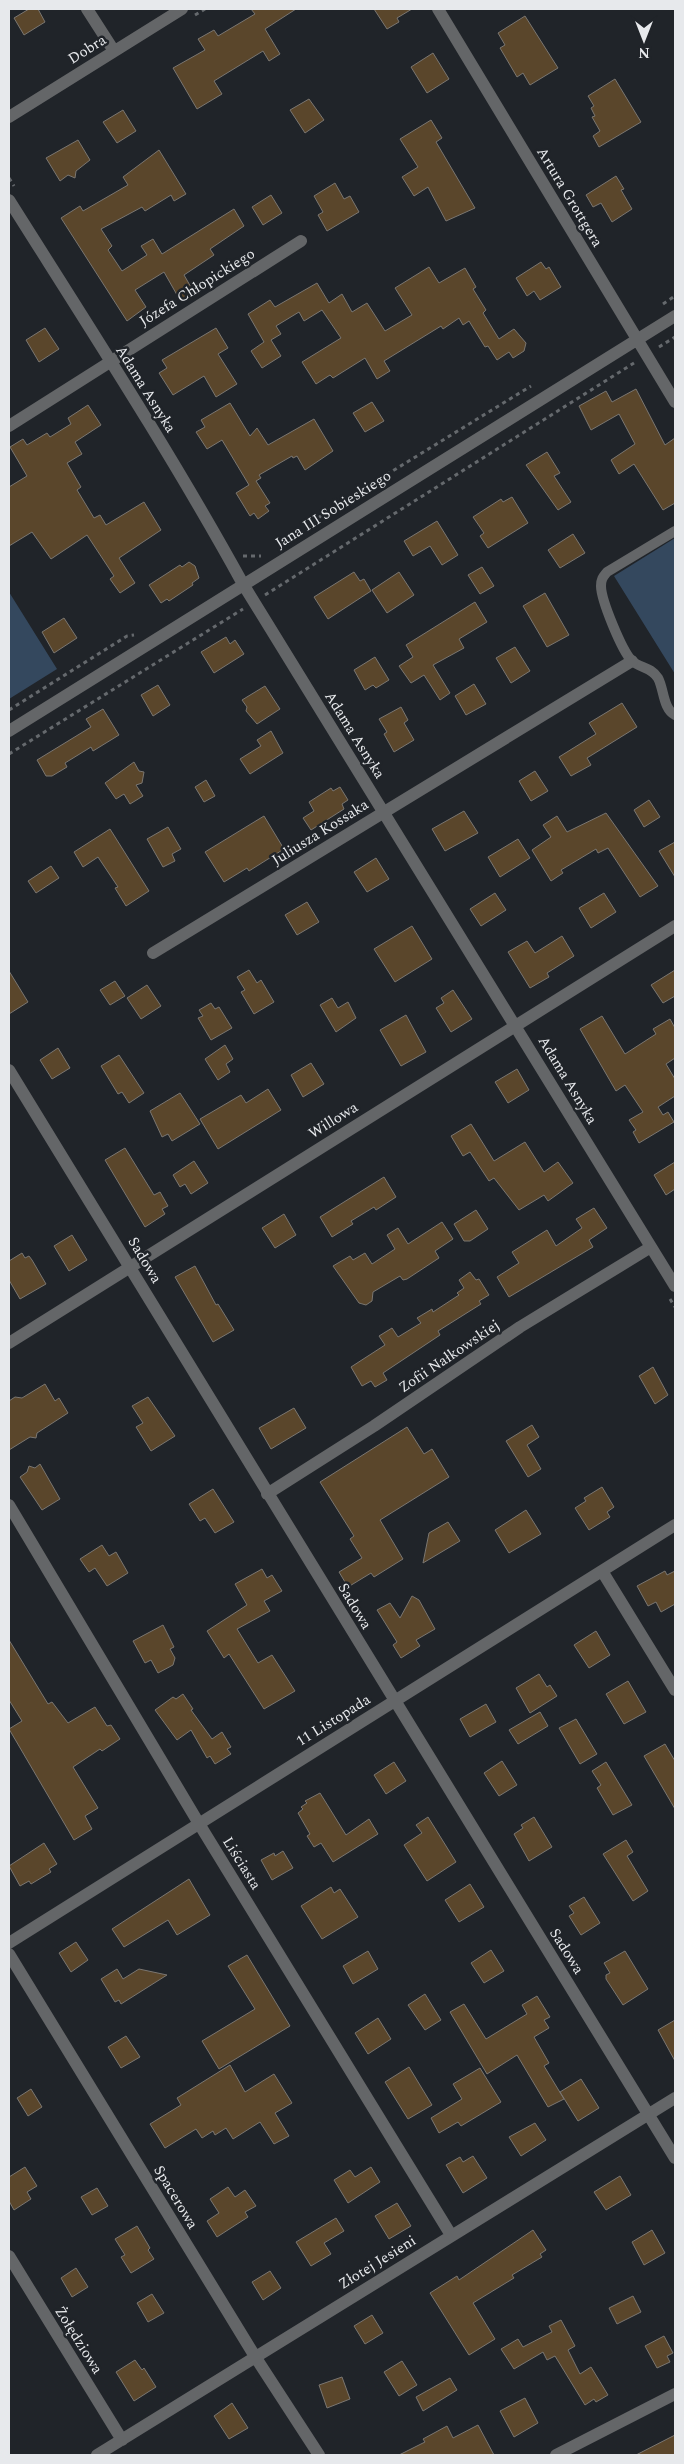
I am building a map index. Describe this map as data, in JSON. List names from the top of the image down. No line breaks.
{"streets":{"street":["Dobra","Artura Grottgera","Józefa Chłopickiego","Adama Asnyka","Jana III Sobieskiego","Juliusza Kossaka","Willowa","Sadowa","Zofii Nałkowskiej","11 Listopada","Liściasta","Spacerowa","Złotej Jesieni","Żołędziowa"]},"crossings":[["Artura Grottgera","Jana III Sobieskiego"],["Józefa Chłopickiego","Adama Asnyka"],["Adama Asnyka","Jana III Sobieskiego"],["Adama Asnyka","Juliusza Kossaka"],["Adama Asnyka","Willowa"],["Adama Asnyka","Zofii Nałkowskiej"],["Willowa","Sadowa"],["Sadowa","Zofii Nałkowskiej"],["Sadowa","11 Listopada"],["Sadowa","Złotej Jesieni"],["11 Listopada","Liściasta"],["Liściasta","Złotej Jesieni"],["Spacerowa","Złotej Jesieni"],["Złotej Jesieni","Żołędziowa"]],"north":"bottom"}
